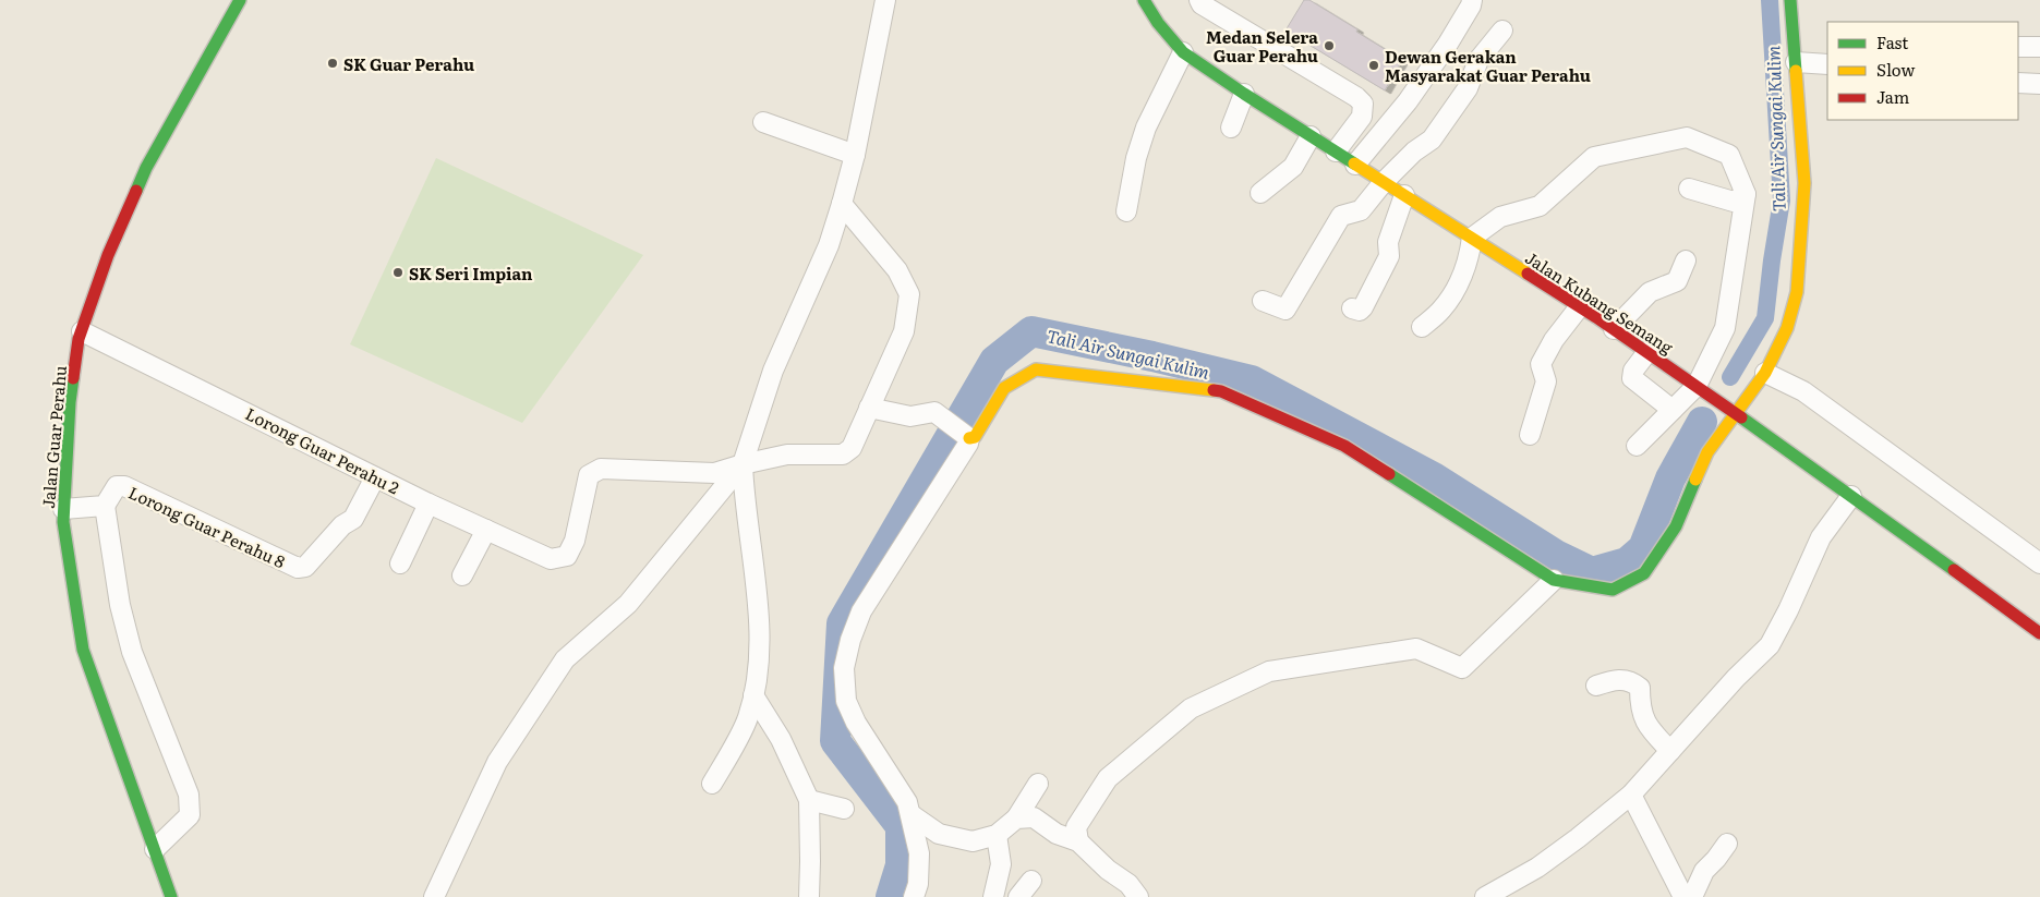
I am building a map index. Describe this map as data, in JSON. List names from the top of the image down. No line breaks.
{"streets":{"street":["Jalan Kubang Semang","Jalan Guar Perahu","Lorong Guar Perahu 2","Lorong Guar Perahu 8"]},"crossings":[["Jalan Guar Perahu","Lorong Guar Perahu 2"],["Jalan Guar Perahu","Lorong Guar Perahu 8"],["Lorong Guar Perahu 2","Lorong Guar Perahu 8"]],"water":["Tali Air Sungai Kulim"],"places":["Medan Selera Guar Perahu","SK Guar Perahu","Dewan Gerakan Masyarakat Guar Perahu","SK Seri Impian"],"legend":["Fast","Slow","Jam"]}
